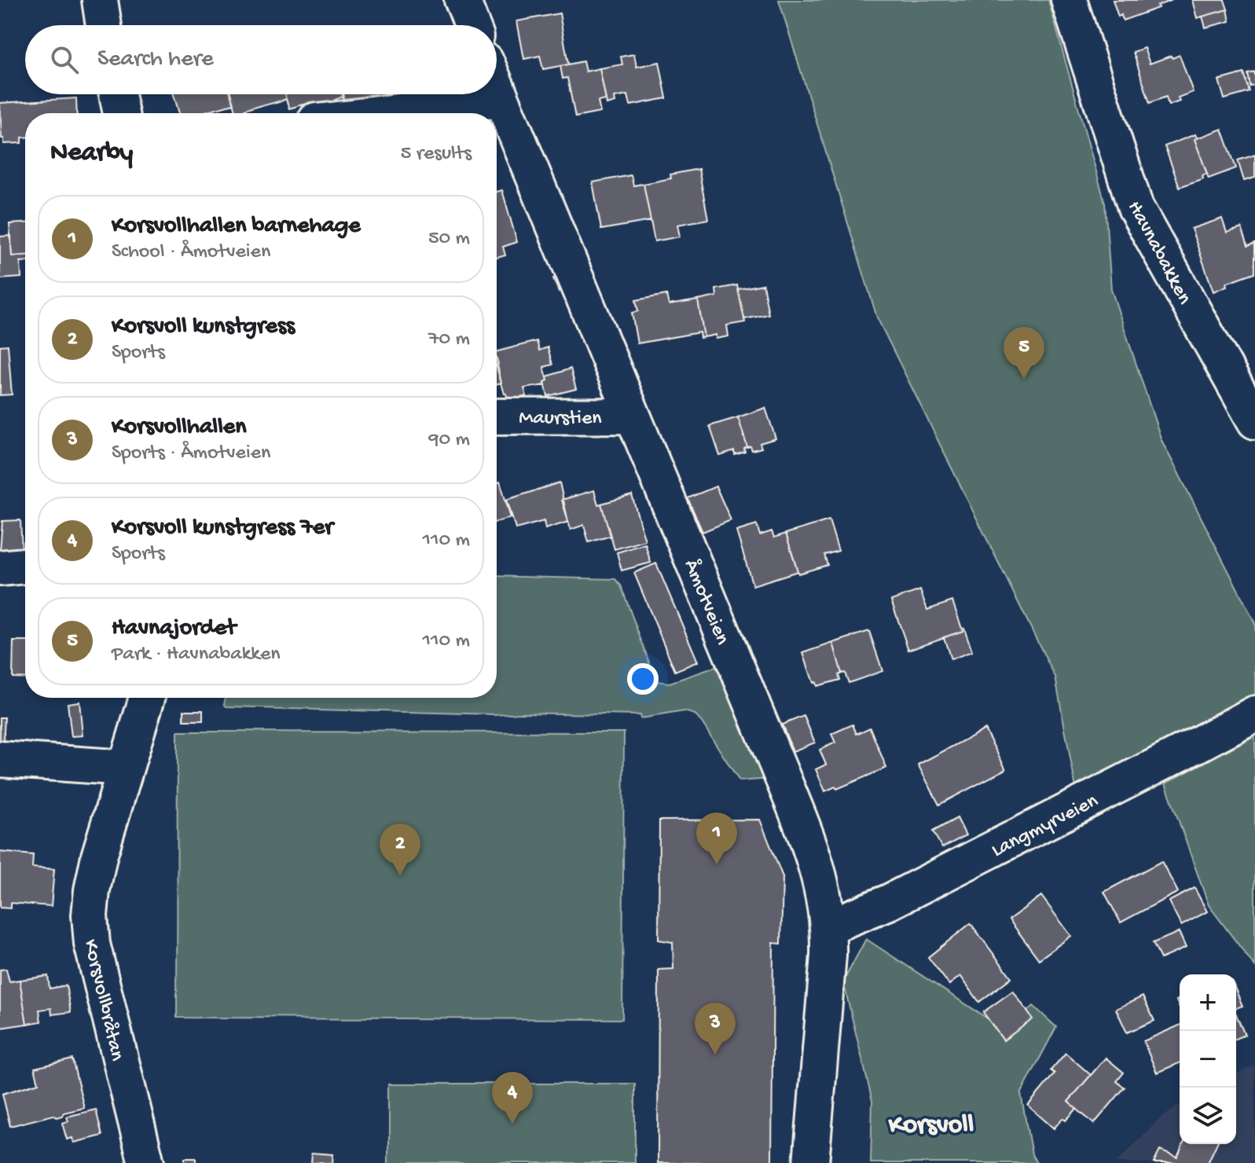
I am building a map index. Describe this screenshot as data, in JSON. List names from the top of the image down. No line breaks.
{"streets":{"street":["Havnabakken","Maurstien","Åmotveien","Langmyrveien","Korsvollbråtan"]},"crossings":[["Maurstien","Åmotveien"],["Åmotveien","Langmyrveien"]],"districts":["Korsvoll"],"page":{"search":"Search here","heading":["Nearby","5 results"],"list":[{"mark":"1","name":"Korsvollhallen barnehage","note":"School · Åmotveien","value":"50 m"},{"mark":"2","name":"Korsvoll kunstgress","note":"Sports","value":"70 m"},{"mark":"3","name":"Korsvollhallen","note":"Sports · Åmotveien","value":"90 m"},{"mark":"4","name":"Korsvoll kunstgress 7er","note":"Sports","value":"110 m"},{"mark":"5","name":"Havnajordet","note":"Park · Havnabakken","value":"110 m"}],"pins":["5","1","2","3","4"],"map_buttons":["+","−"]}}
